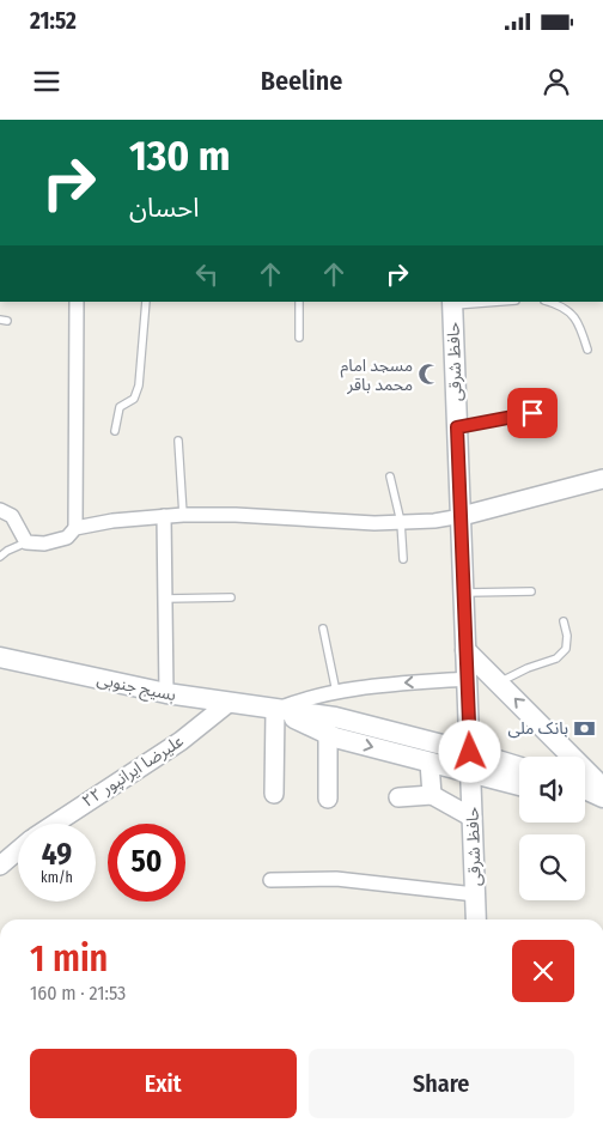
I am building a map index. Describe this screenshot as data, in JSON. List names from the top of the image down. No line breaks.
{"streets":{"main road":["حافظ شرقی","بسیج جنوبی"],"street":["علیرضا ایرانپور ۲۲"]},"crossings":[["حافظ شرقی","بسیج جنوبی"],["بسیج جنوبی","علیرضا ایرانپور ۲۲"]],"places":{"mosque":["مسجد امام محمد باقر"],"bank":["بانک ملی"]},"page":{"status":"21:52","header":"Beeline","turn":["130 m","احسان"],"speed":"49 km/h","limit":"50","heading":["1 min","160 m · 21:53"],"buttons":["Exit","Share"]}}
